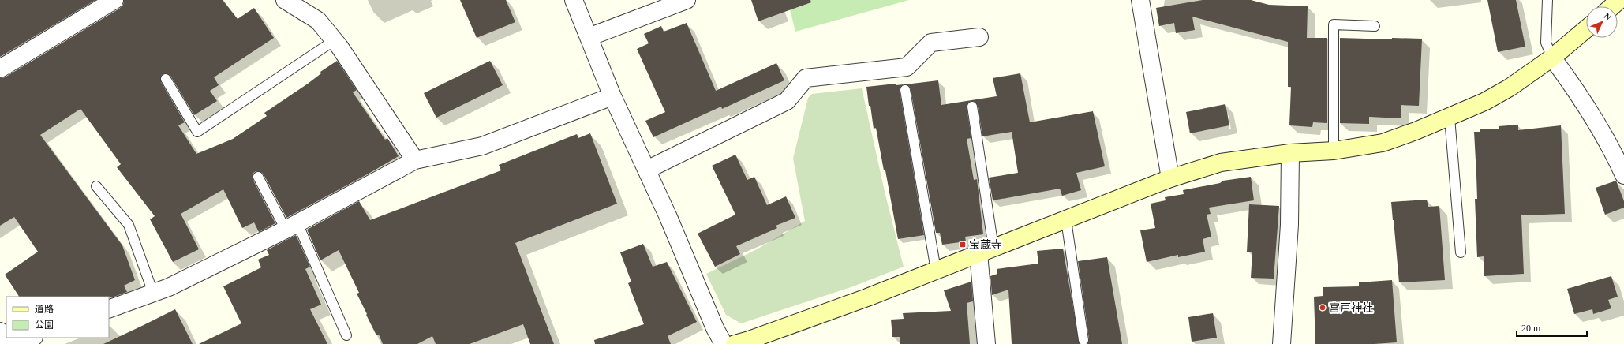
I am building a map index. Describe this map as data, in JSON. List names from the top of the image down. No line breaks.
{"places":{"transit":["宝蔵寺"],"other":["宮戸神社"]},"legend":["道路","公園"],"scale_bar":"20 m","north":"top right"}
